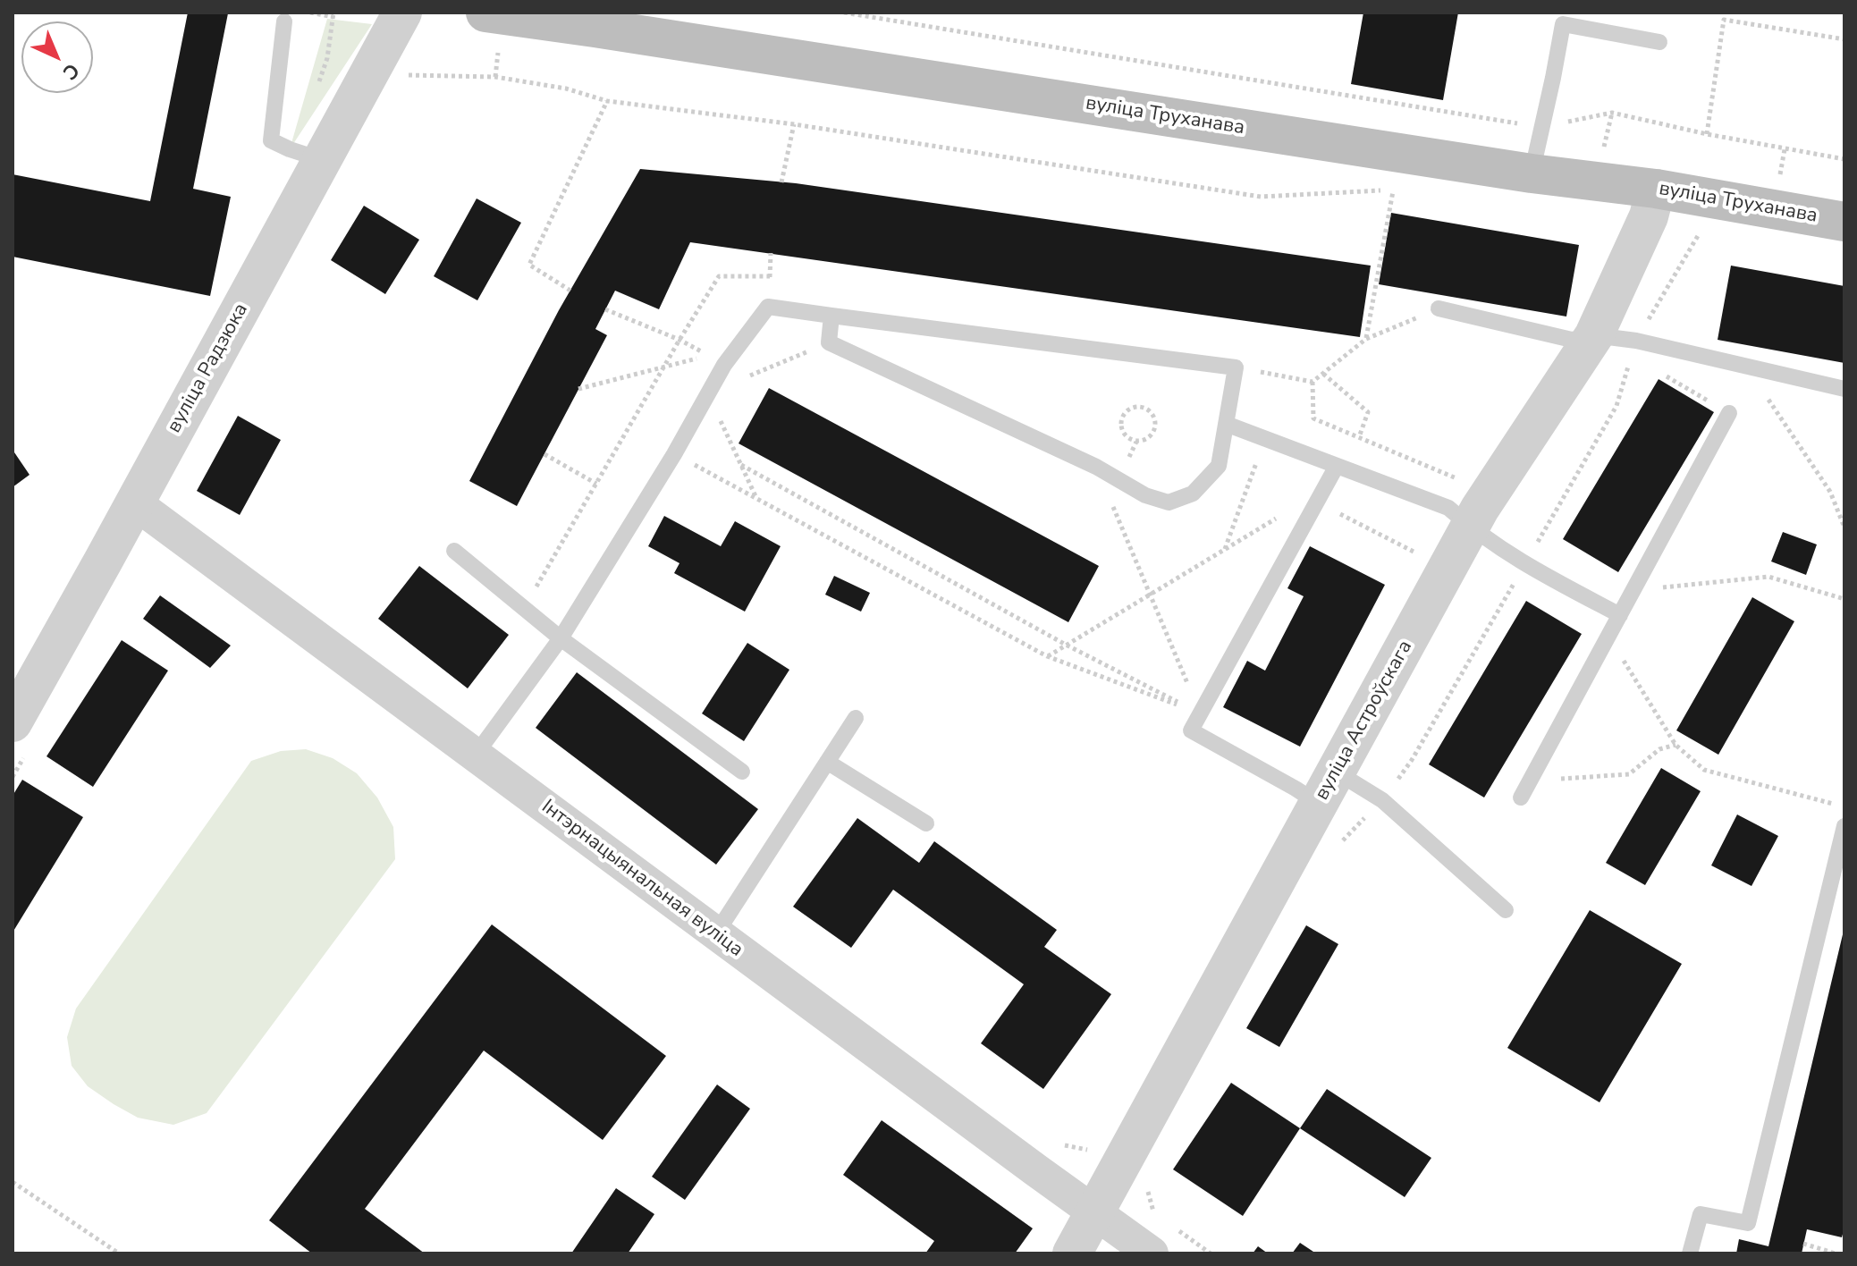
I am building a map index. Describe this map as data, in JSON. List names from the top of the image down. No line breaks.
{"streets":{"main road":["вуліца Труханава"],"street":["вуліца Радзюка","вуліца Астроўскага","Інтэрнацыянальная вуліца"]},"crossings":[["вуліца Труханава","вуліца Астроўскага"],["вуліца Радзюка","Інтэрнацыянальная вуліца"],["вуліца Астроўскага","Інтэрнацыянальная вуліца"]],"north":"bottom right"}
